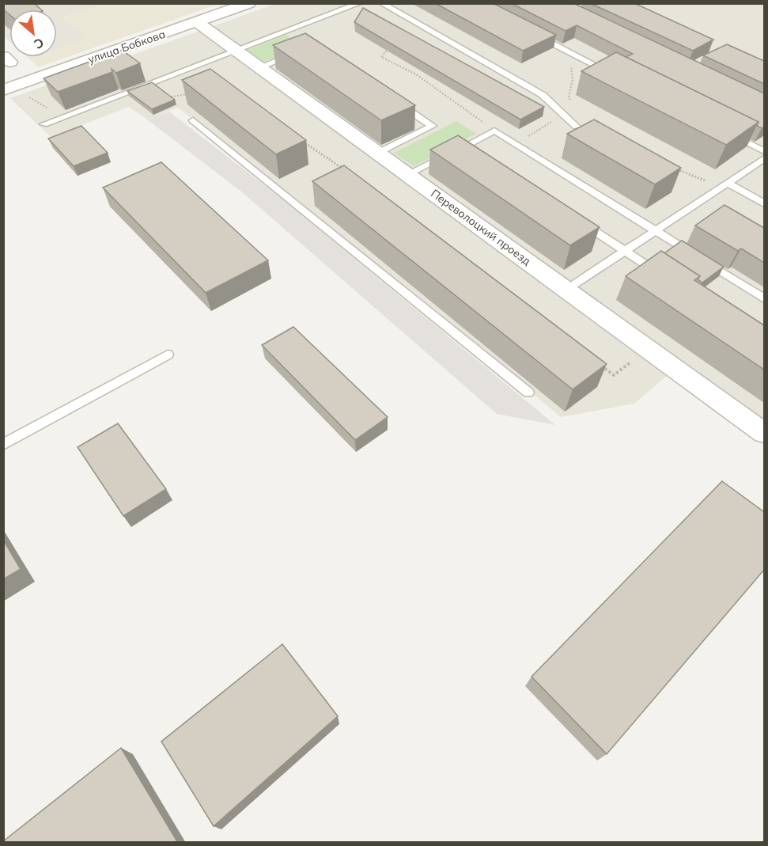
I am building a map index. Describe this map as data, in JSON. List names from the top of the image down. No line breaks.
{"streets":{"street":["улица Бобкова","Переволоцкий проезд"]},"crossings":[["улица Бобкова","Переволоцкий проезд"]],"north":"bottom right"}
